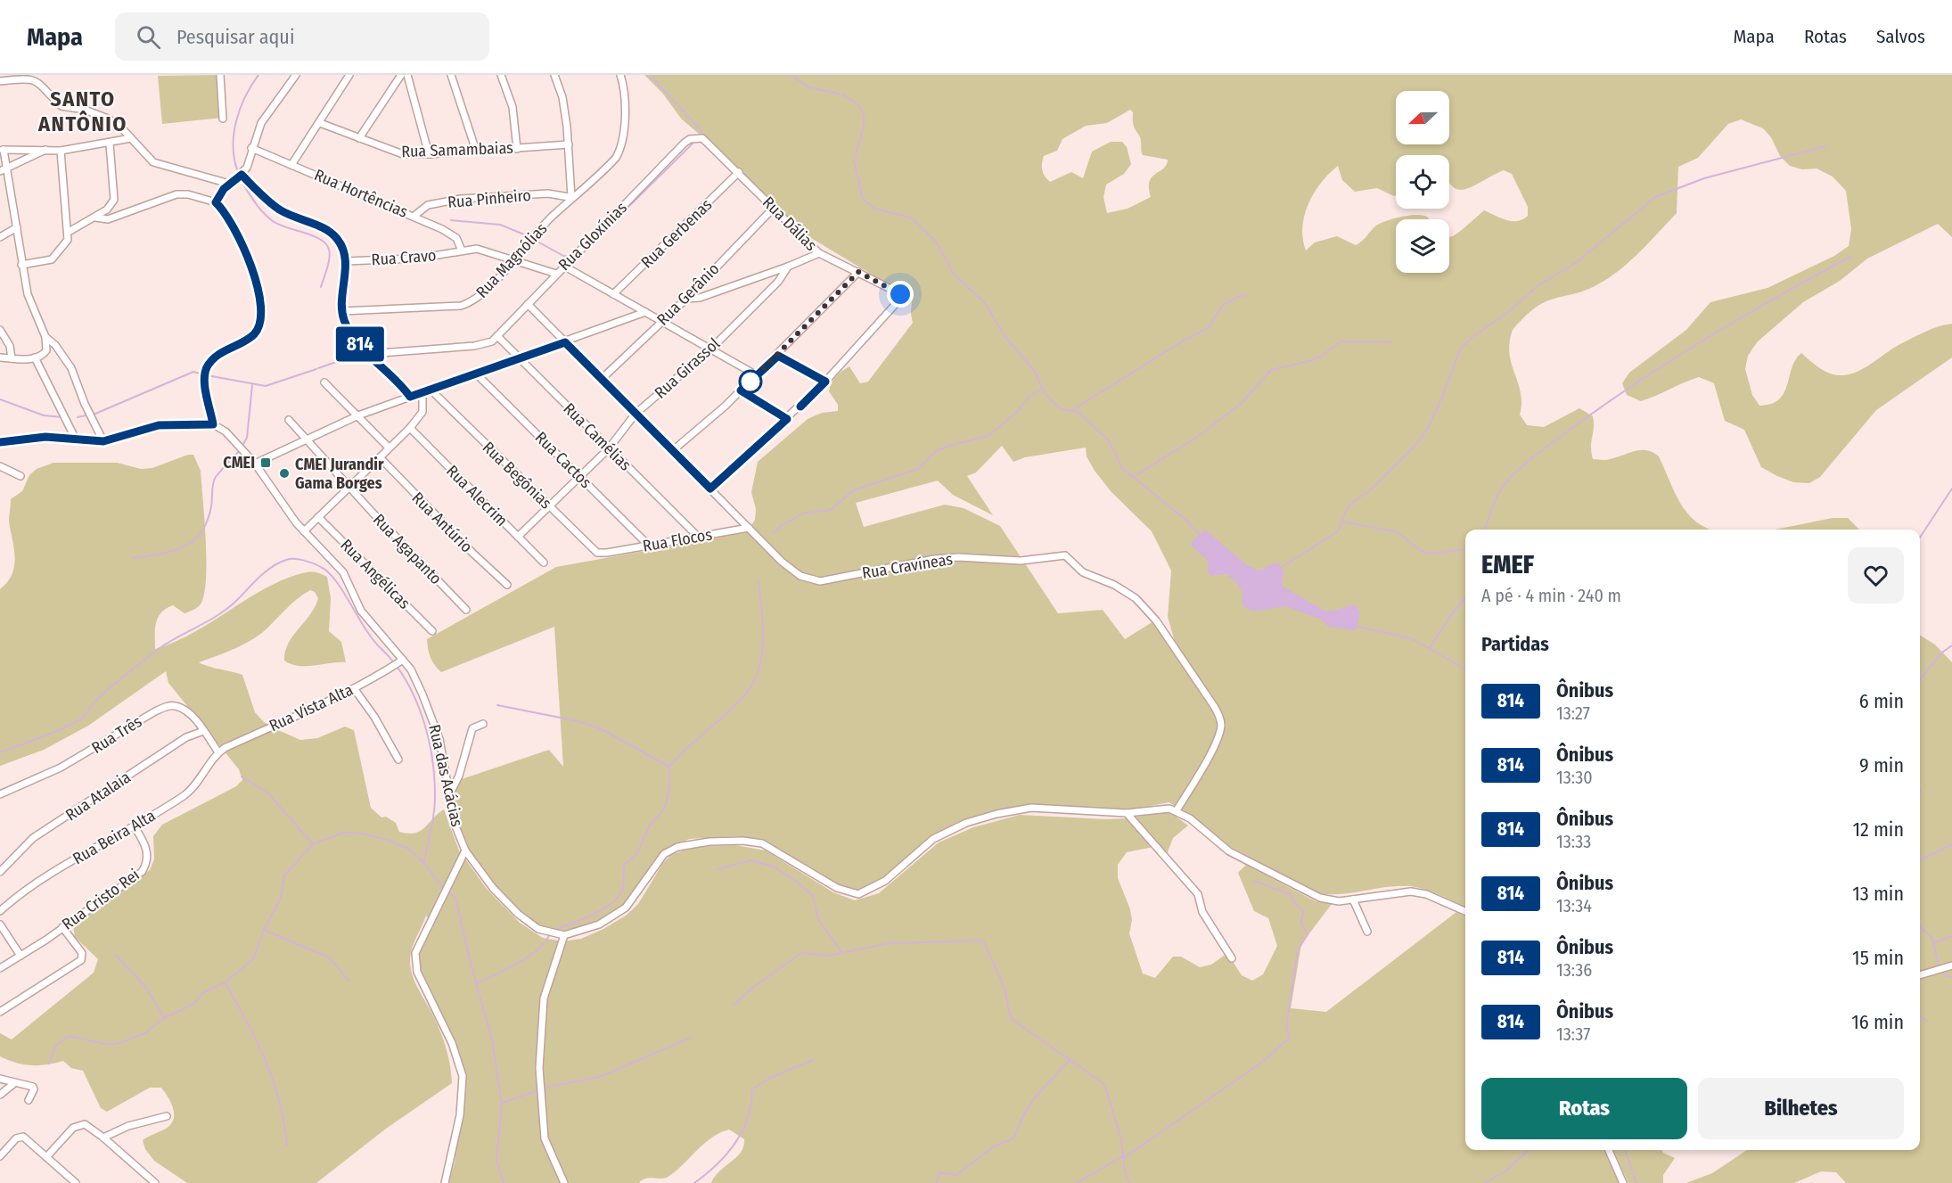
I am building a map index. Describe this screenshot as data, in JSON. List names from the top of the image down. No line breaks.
{"streets":{"street":["Rua Samambaias","Rua Hortências","Rua Pinheiro","Rua Dálias","Rua Gerbenas","Rua Gloxínias","Rua Cravo","Rua Magnólias","Rua Gerânio","Rua Girassol","Rua Camélias","Rua Cactos","Rua Begônias","Rua Alecrim","Rua Antúrio","Rua Flocos","Rua Agapanto","Rua Cravíneas","Rua Angélicas","Rua Vista Alta","Rua Três","Rua das Acácias","Rua Atalaia","Rua Beira Alta","Rua Cristo Rei"]},"crossings":[["Rua Hortências","Rua Pinheiro"],["Rua Hortências","Rua Cravo"],["Rua Pinheiro","Rua Magnólias"],["Rua Dálias","Rua Gerbenas"],["Rua Dálias","Rua Gloxínias"],["Rua Dálias","Rua Gerânio"],["Rua Gloxínias","Rua Cravo"],["Rua Gloxínias","Rua Camélias"],["Rua Gloxínias","Rua Cravíneas"],["Rua Cravo","Rua Magnólias"],["Rua Gerânio","Rua Cravíneas"],["Rua Girassol","Rua Camélias"],["Rua Girassol","Rua Cactos"],["Rua Girassol","Rua Begônias"],["Rua Girassol","Rua Alecrim"],["Rua Girassol","Rua Cravíneas"],["Rua Camélias","Rua Flocos"],["Rua Cactos","Rua Flocos"],["Rua Begônias","Rua Flocos"],["Rua Flocos","Rua Cravíneas"],["Rua Vista Alta","Rua Três"],["Rua Vista Alta","Rua das Acácias"],["Rua Vista Alta","Rua Beira Alta"],["Rua Três","Rua Atalaia"],["Rua Três","Rua Beira Alta"],["Rua Beira Alta","Rua Cristo Rei"]],"districts":["SANTO ANTÔNIO"],"places":{"transit":["CMEI"],"other":["CMEI Jurandir Gama Borges"]},"lines":["bus line 814"],"north":"left","page":{"header":"Mapa","search":"Pesquisar aqui","nav":["Mapa","Rotas","Salvos"],"on_map":"814","heading":[["EMEF","A pé · 4 min · 240 m"],"Partidas"],"list":[{"mark":"814","name":"Ônibus","note":"13:27","value":"6 min"},{"mark":"814","name":"Ônibus","note":"13:30","value":"9 min"},{"mark":"814","name":"Ônibus","note":"13:33","value":"12 min"},{"mark":"814","name":"Ônibus","note":"13:34","value":"13 min"},{"mark":"814","name":"Ônibus","note":"13:36","value":"15 min"},{"mark":"814","name":"Ônibus","note":"13:37","value":"16 min"}],"buttons":["Rotas","Bilhetes"]}}
